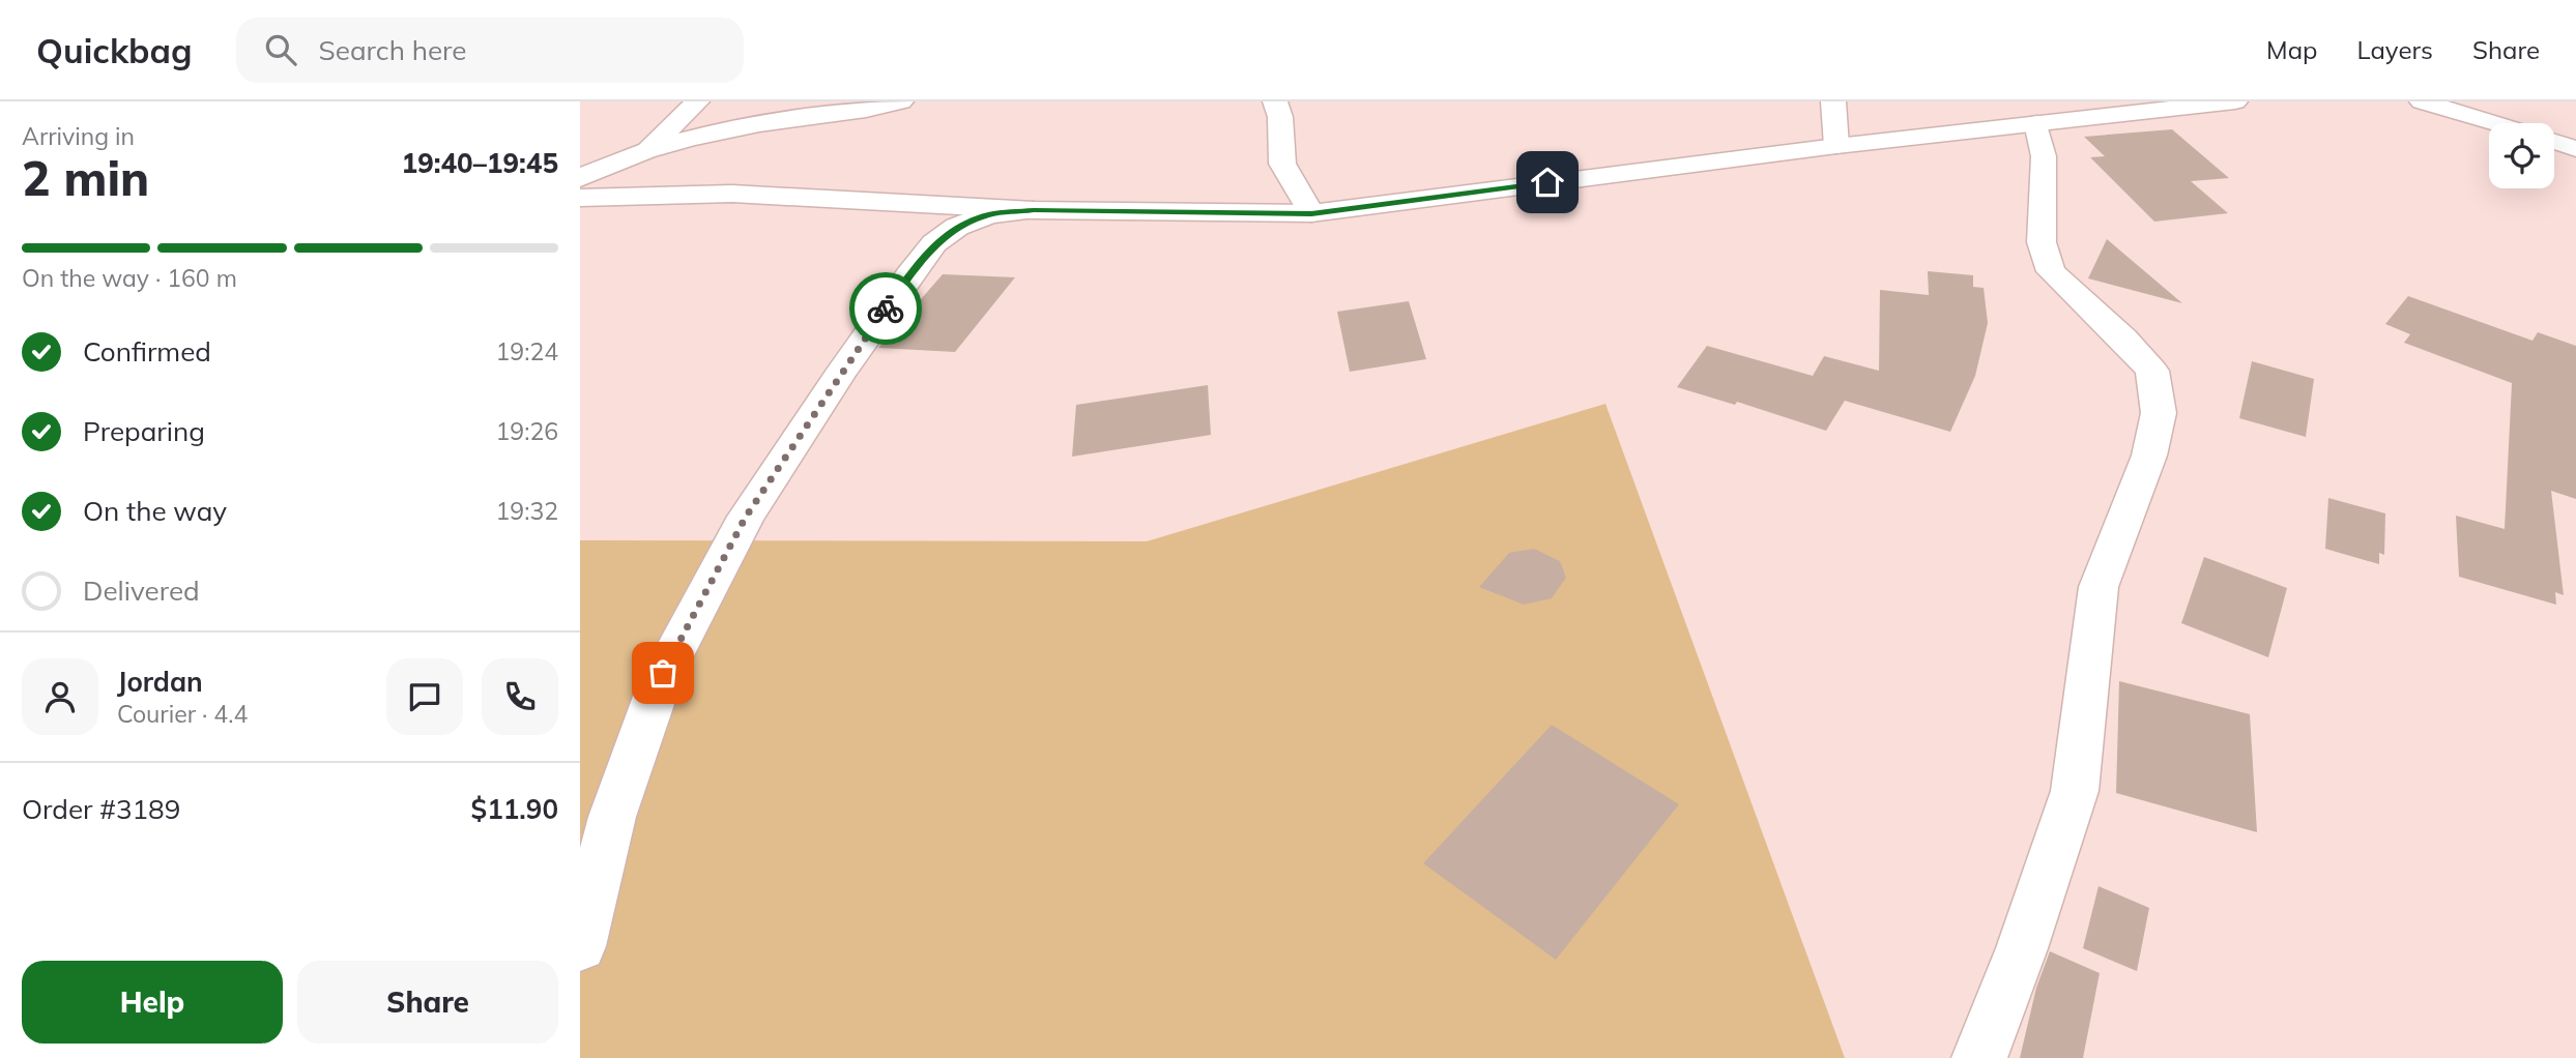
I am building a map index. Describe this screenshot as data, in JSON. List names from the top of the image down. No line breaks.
{"page":{"header":"Quickbag","search":"Search here","nav":["Map","Layers","Share"],"heading":["2 min","Arriving in","19:40–19:45"],"panel":["Jordan","Courier · 4.4","Order #3189","$11.90"],"bar":"On the way · 160 m","list":[["Confirmed","19:24"],["Preparing","19:26"],["On the way","19:32"],"Delivered"],"buttons":["Help","Share"]}}
